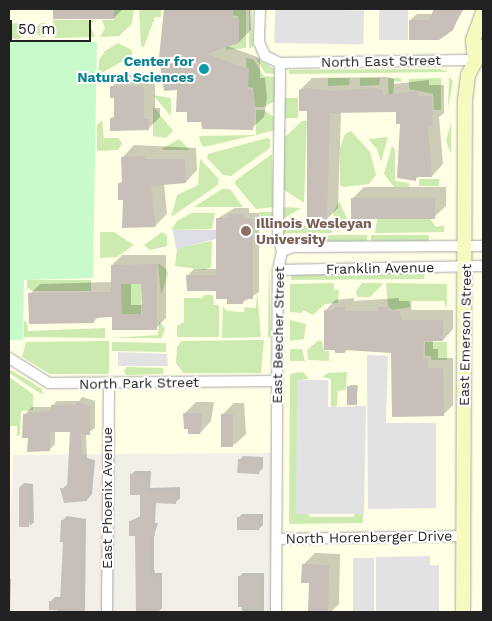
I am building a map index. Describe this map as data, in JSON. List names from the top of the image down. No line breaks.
{"streets":{"main road":["East Emerson Street"],"street":["North East Street","Franklin Avenue","East Beecher Street","North Park Street","East Phoenix Avenue","North Horenberger Drive"]},"crossings":[["North East Street","East Beecher Street"],["North East Street","East Emerson Street"],["Franklin Avenue","East Beecher Street"],["Franklin Avenue","East Emerson Street"],["East Beecher Street","North Park Street"],["East Beecher Street","North Horenberger Drive"],["East Emerson Street","North Horenberger Drive"],["North Park Street","East Phoenix Avenue"]],"places":["Center for Natural Sciences","Illinois Wesleyan University"],"scale_bar":"50 m"}
